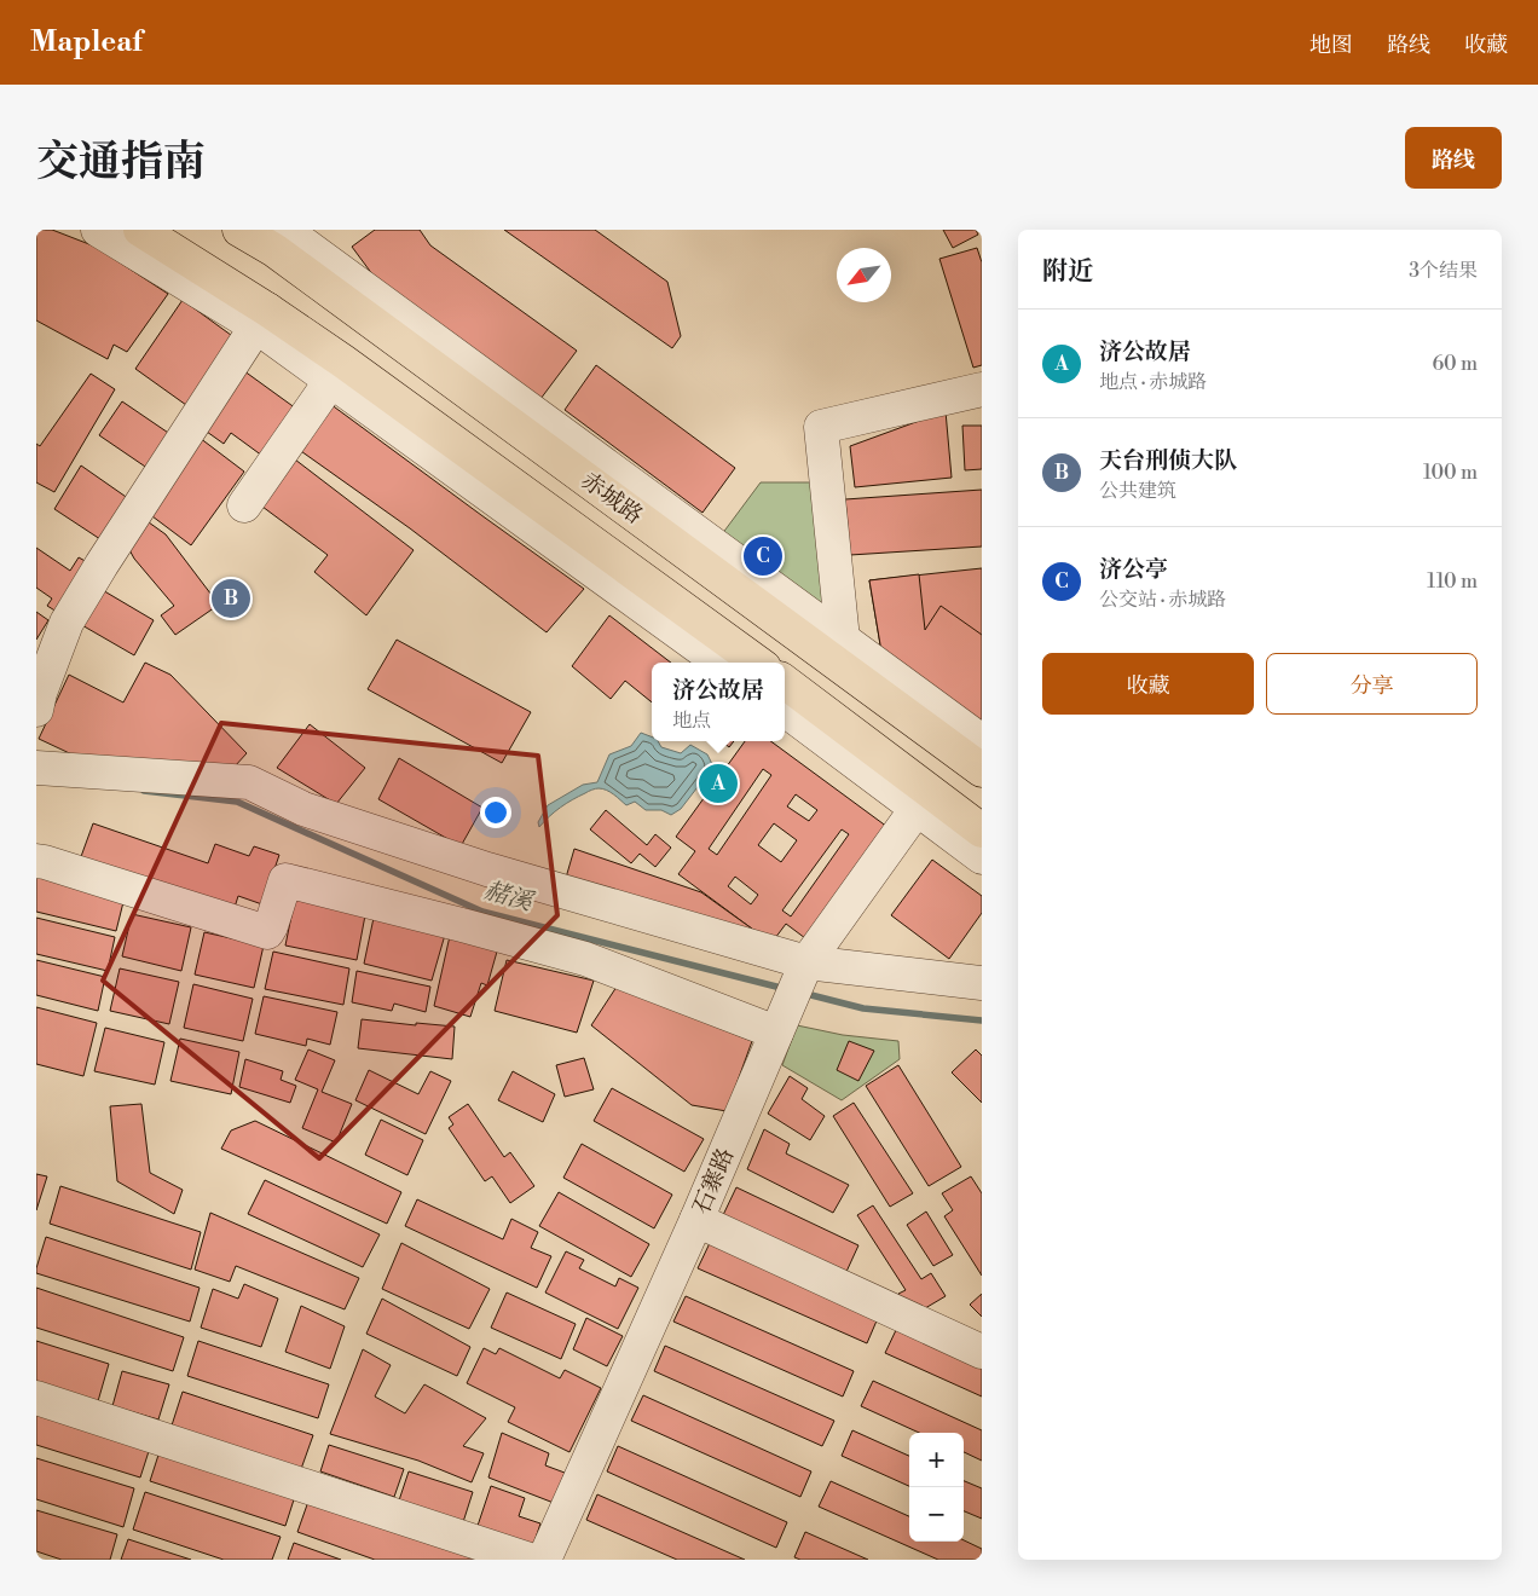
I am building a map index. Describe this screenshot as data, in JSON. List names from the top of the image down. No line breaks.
{"streets":{"main road":["赤城路"],"street":["石寨路"]},"water":["赭溪"],"north":"bottom left","page":{"header":"Mapleaf","nav":["地图","路线","收藏"],"title":"交通指南","buttons":["路线",["收藏","分享"]],"heading":["附近","3个结果"],"list":[{"mark":"A","name":"济公故居","note":"地点 · 赤城路","value":"60 m"},{"mark":"B","name":"天台刑侦大队","note":"公共建筑","value":"100 m"},{"mark":"C","name":"济公亭","note":"公交站 · 赤城路","value":"110 m"}],"pins":["C","B","A"],"popup":["济公故居","地点"],"map_buttons":["+","−"]}}
